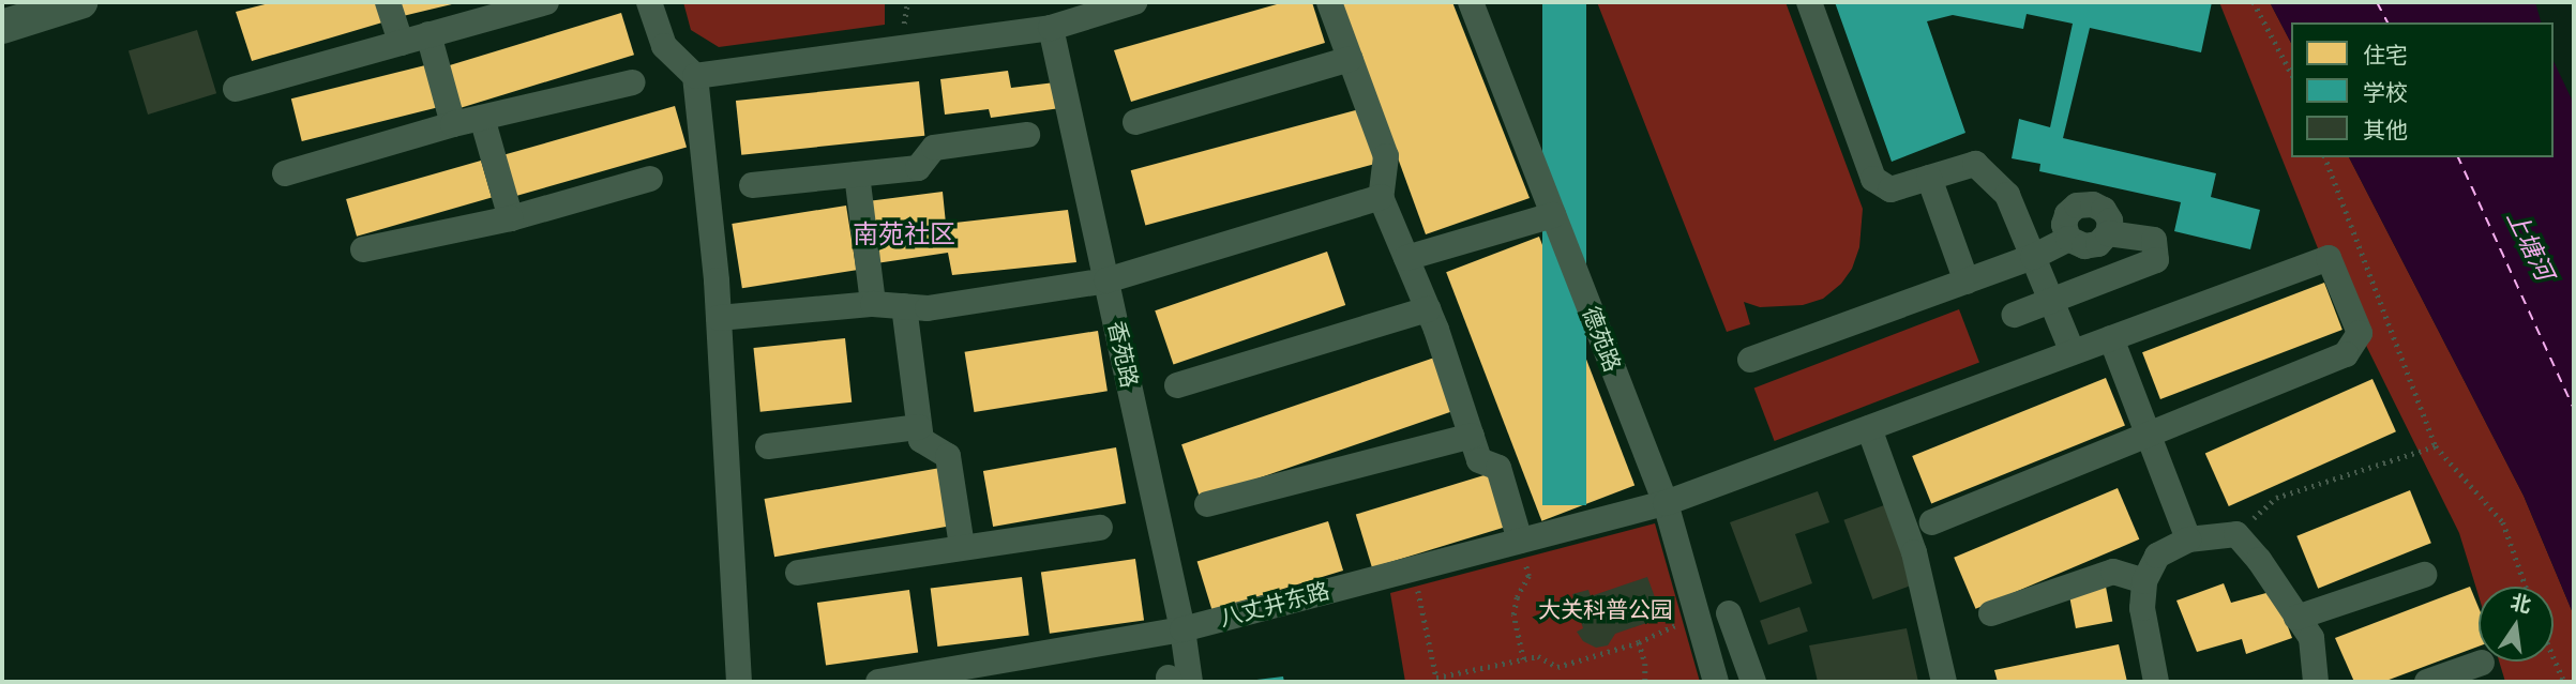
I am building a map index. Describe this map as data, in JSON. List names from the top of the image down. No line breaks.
{"streets":{"street":["德苑路","香苑路","八丈井东路"]},"crossings":[["德苑路","八丈井东路"],["香苑路","八丈井东路"]],"districts":["南苑社区"],"water":["上塘河"],"parks":["大关科普公园"],"legend":["住宅","学校","其他"],"north":"top"}
